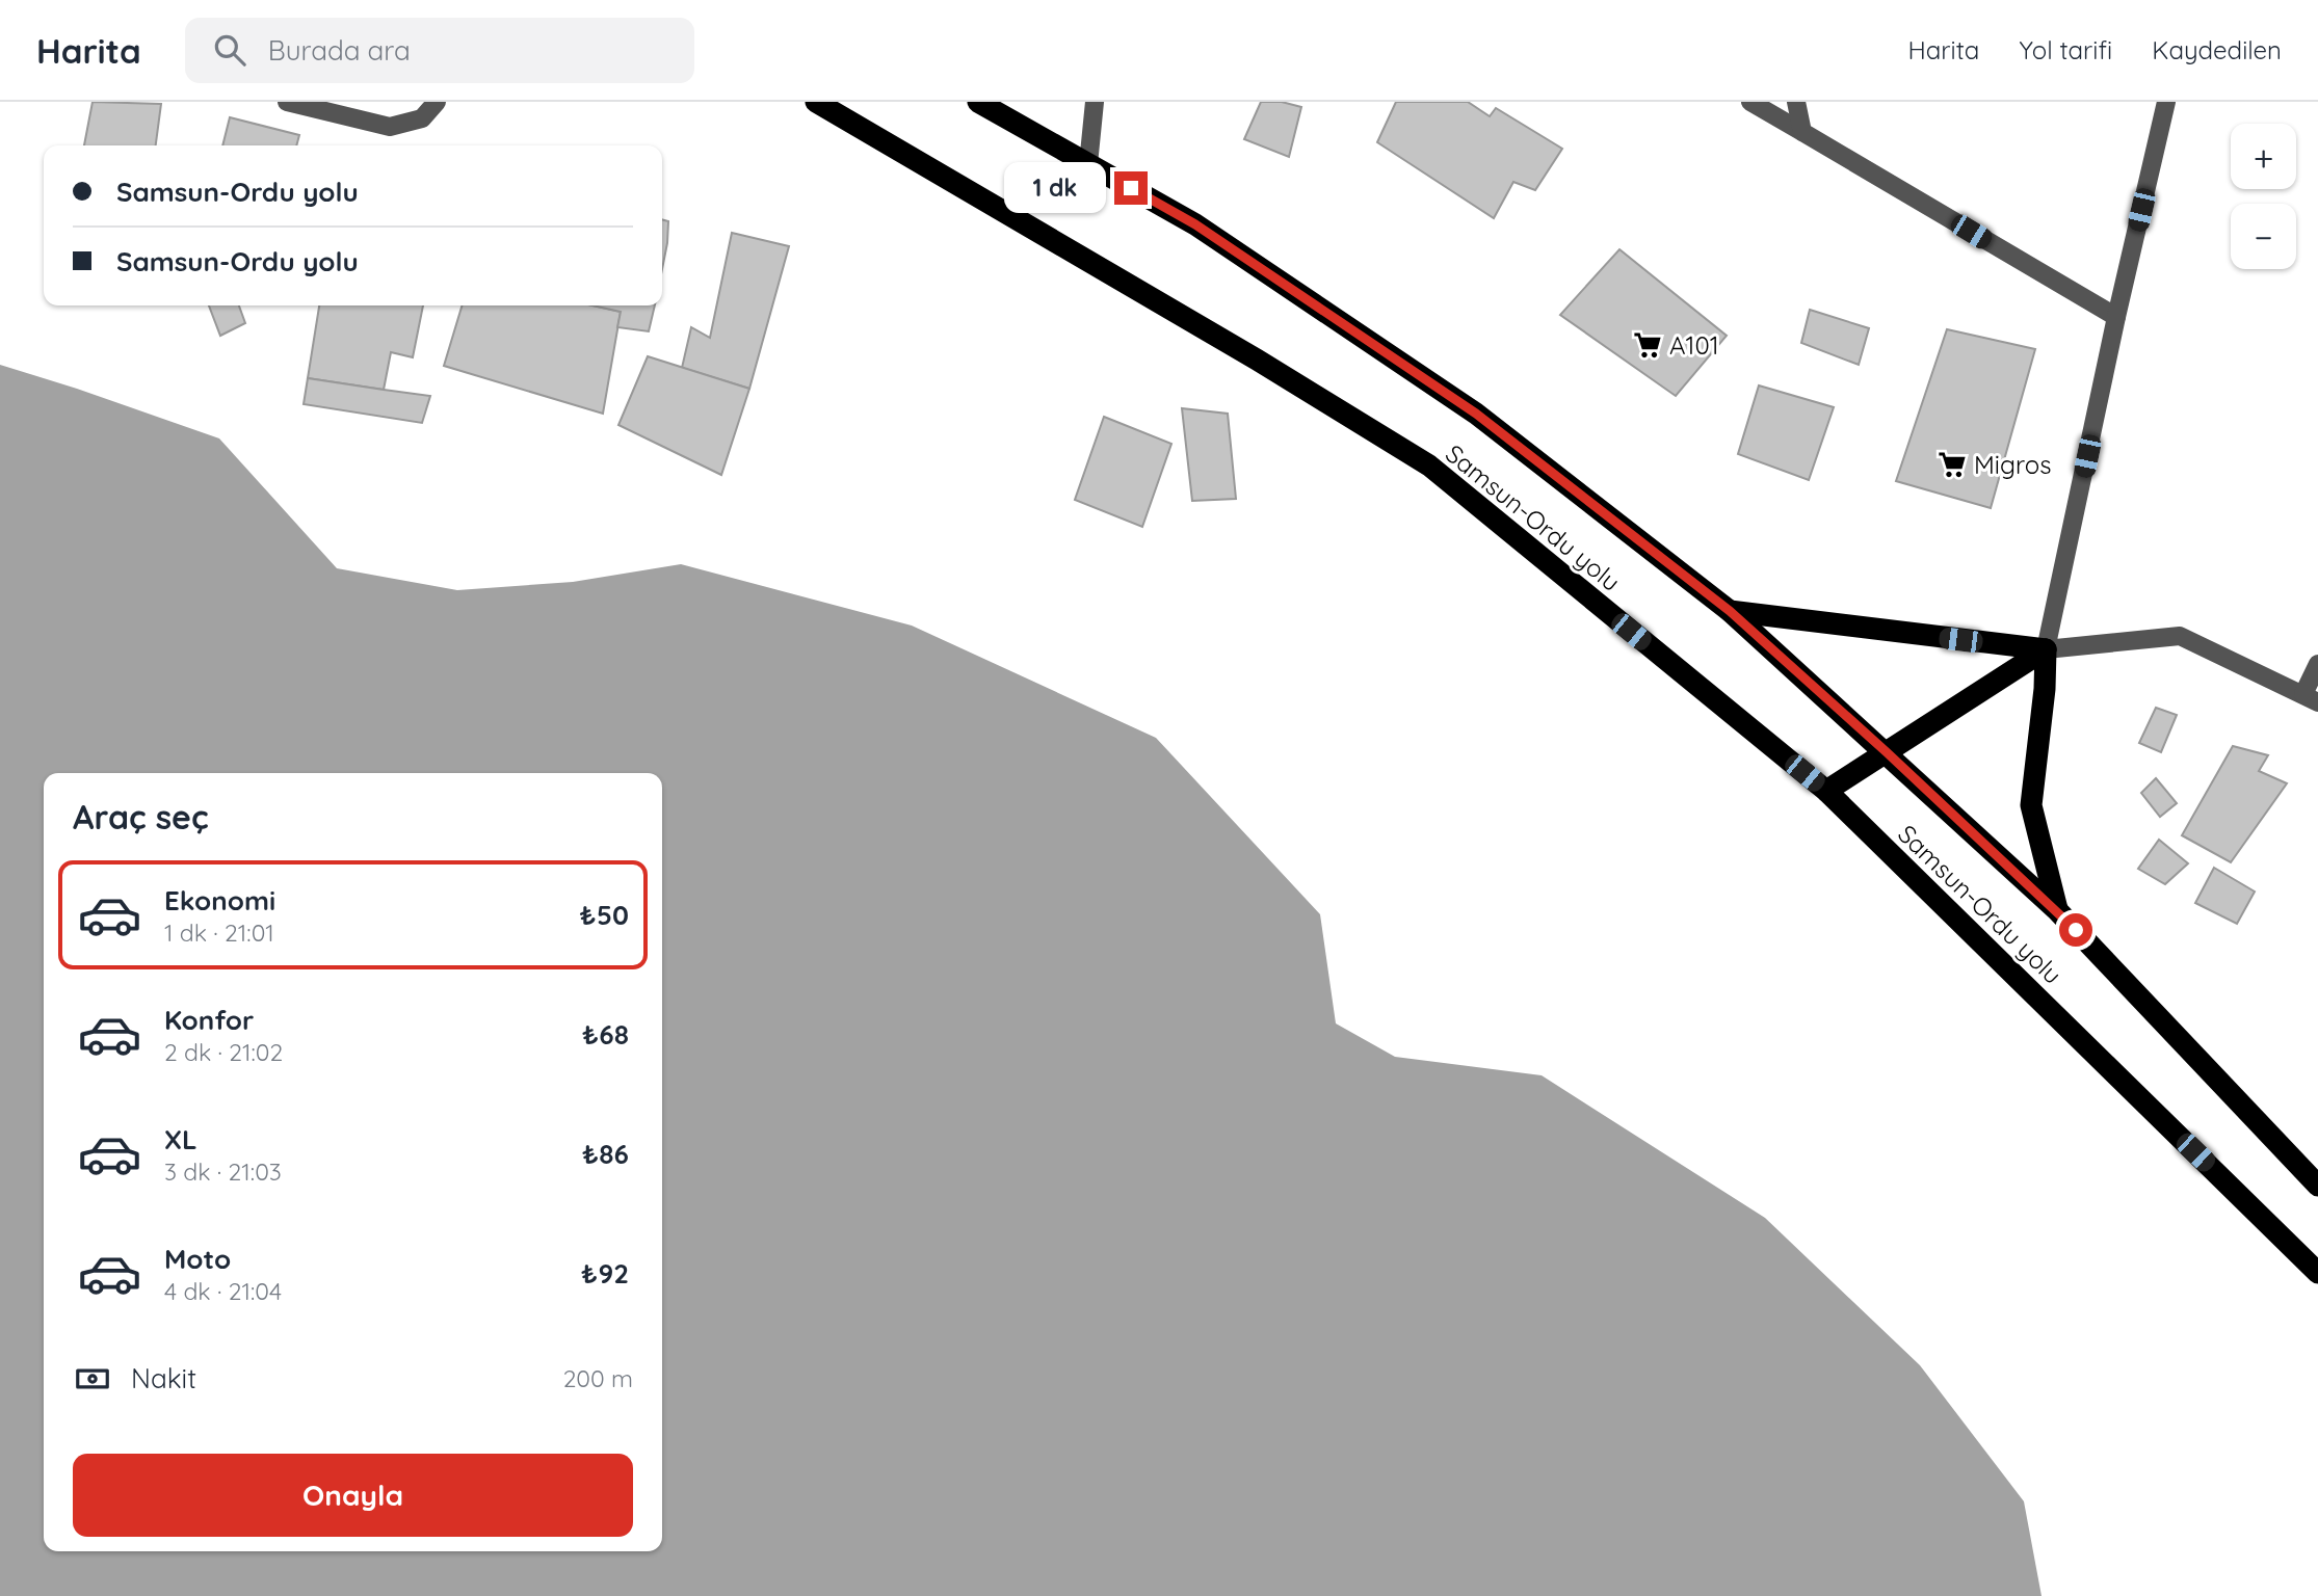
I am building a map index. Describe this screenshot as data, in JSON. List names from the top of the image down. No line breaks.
{"streets":{"highway":["Samsun-Ordu yolu"]},"places":{"supermarket":["A101","Migros"]},"page":{"header":"Harita","search":"Burada ara","nav":["Harita","Yol tarifi","Kaydedilen"],"map_buttons":["+","−"],"banner":["Samsun-Ordu yolu","Samsun-Ordu yolu"],"bubble":"1 dk","heading":"Araç seç","list":[{"name":"Ekonomi","note":"1 dk · 21:01","value":"₺50"},{"name":"Konfor","note":"2 dk · 21:02","value":"₺68"},{"name":"XL","note":"3 dk · 21:03","value":"₺86"},{"name":"Moto","note":"4 dk · 21:04","value":"₺92"}],"pay":["Nakit","200 m"],"buttons":"Onayla"}}
